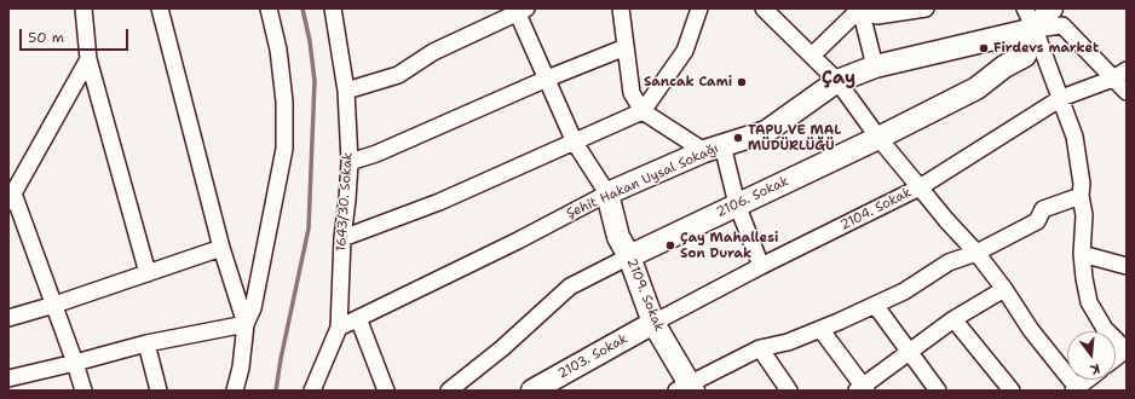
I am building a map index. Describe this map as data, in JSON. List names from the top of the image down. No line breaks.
{"streets":{"main road":["Şehit Hakan Uysal Sokağı","2106. Sokak","2109. Sokak","2103. Sokak"],"street":["1643/30. Sokak","2104. Sokak"]},"crossings":[["Şehit Hakan Uysal Sokağı","2106. Sokak"],["Şehit Hakan Uysal Sokağı","1643/30. Sokak"],["Şehit Hakan Uysal Sokağı","2109. Sokak"],["2106. Sokak","2109. Sokak"],["2104. Sokak","2109. Sokak"],["2104. Sokak","2103. Sokak"],["2109. Sokak","2103. Sokak"]],"districts":["Çay"],"places":["Firdevs market","Sancak Cami","TAPU VE MAL MÜDÜRLÜĞÜ","Çay Mahallesi Son Durak"],"scale_bar":"50 m","north":"bottom"}
